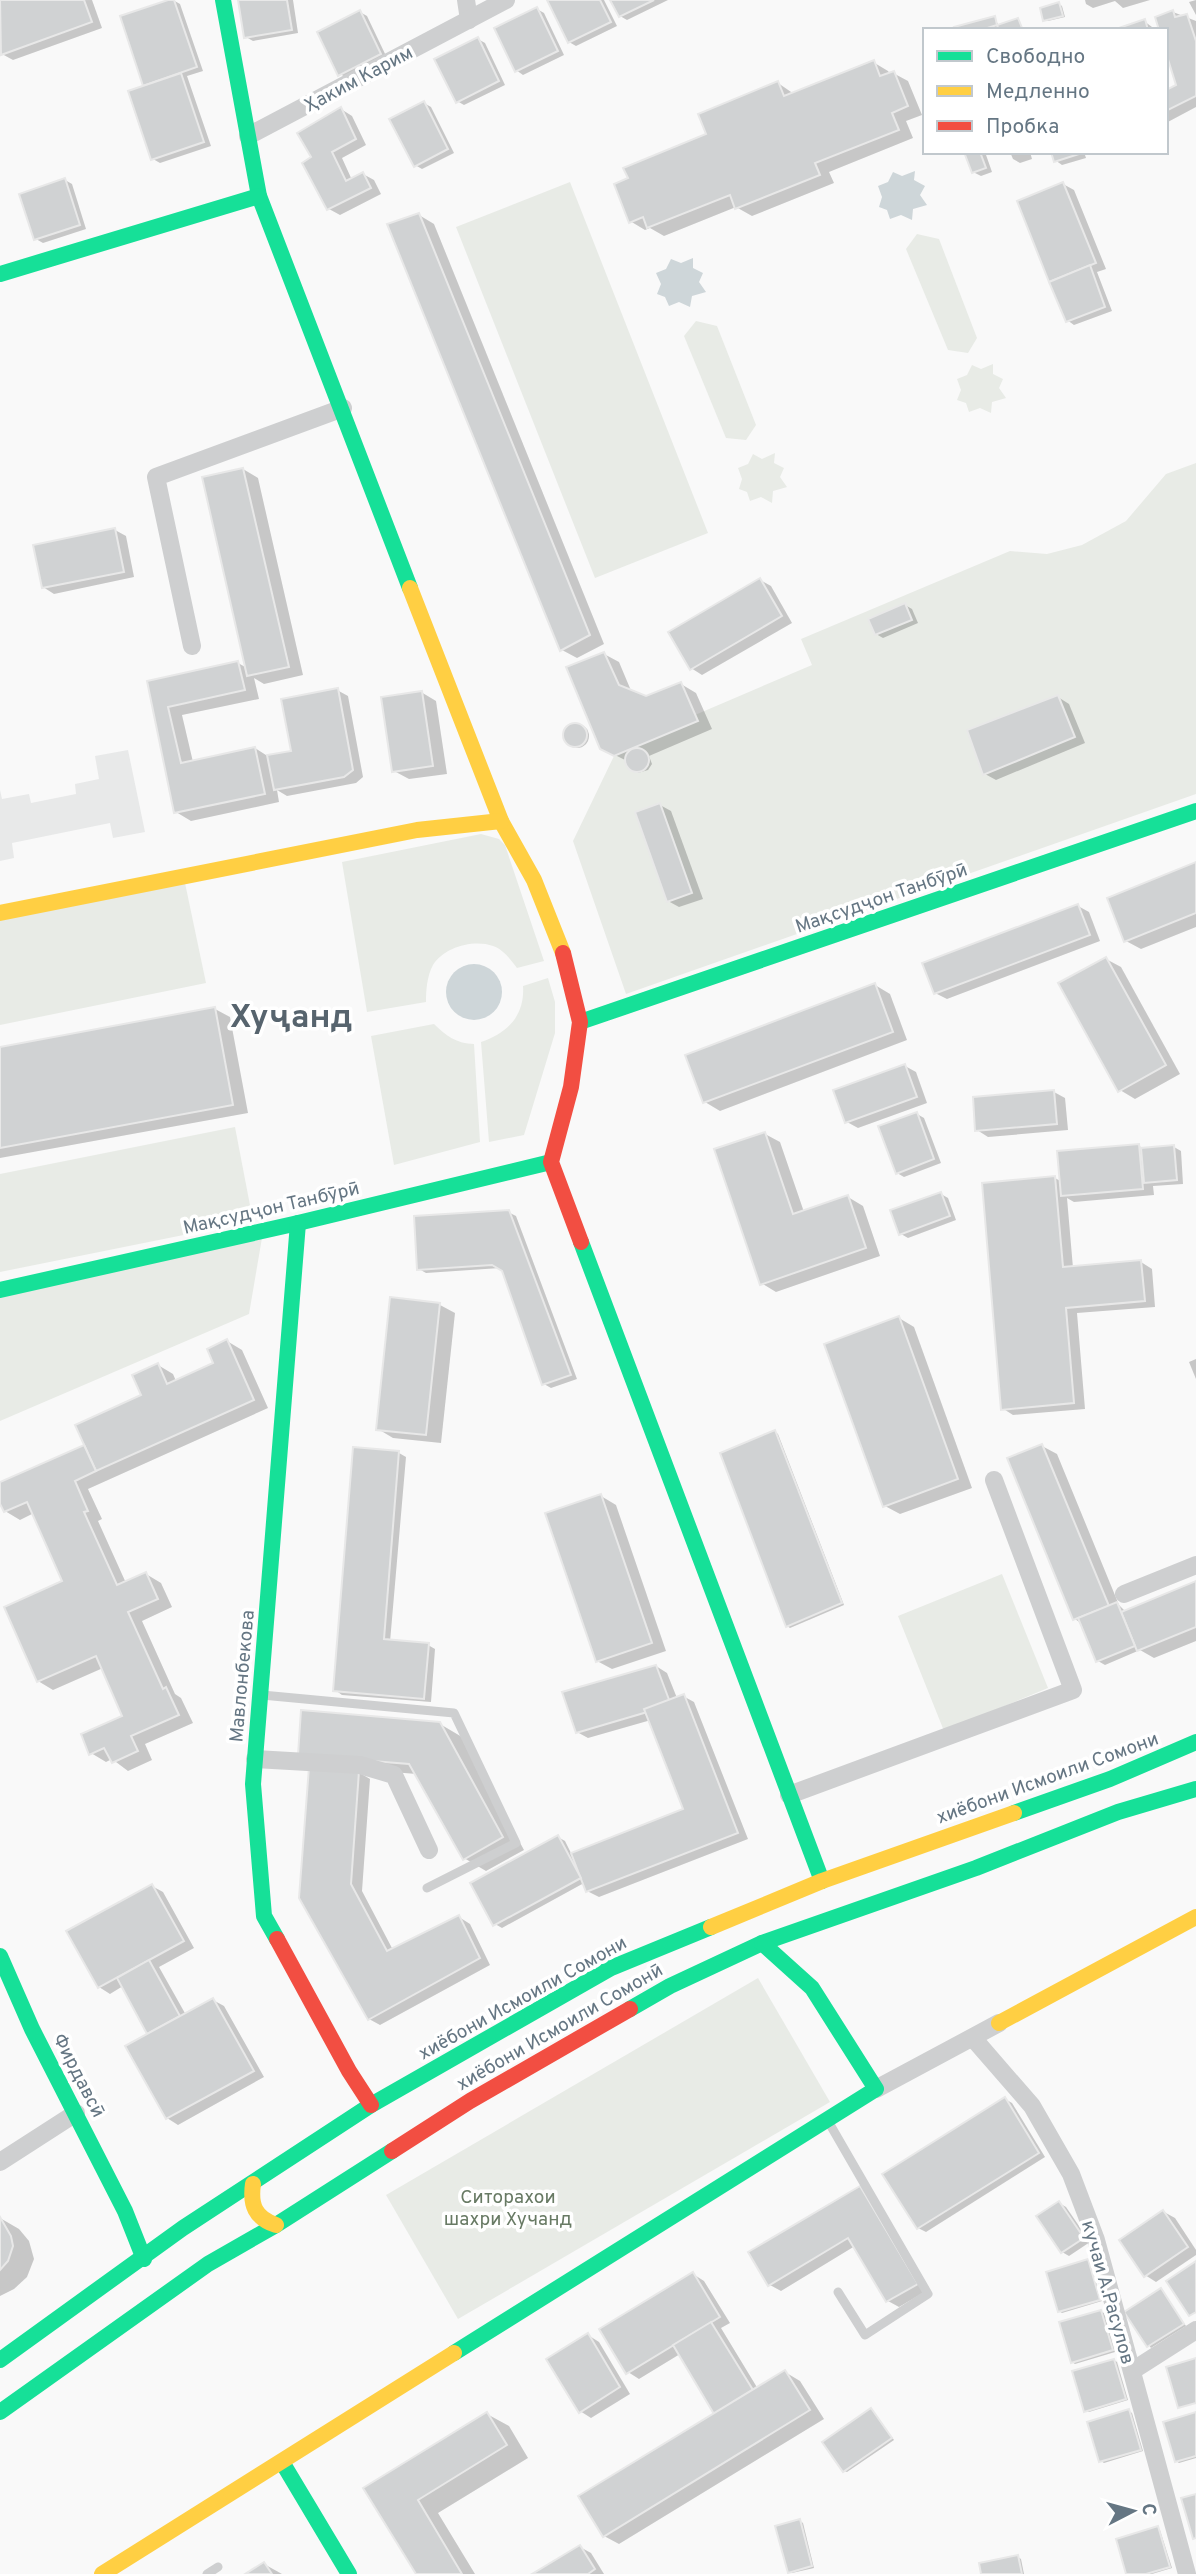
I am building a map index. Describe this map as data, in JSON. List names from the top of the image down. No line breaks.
{"streets":{"street":["Ҳаким Карим","Мақсудҷон Танбӯрӣ","Мавлонбекова","хиёбони Исмоили Сомони","хиёбони Исмоили Сомонӣ","Фирдавсӣ","кучаи А.Расулов"]},"crossings":[["Мақсудҷон Танбӯрӣ","Мавлонбекова"],["Мавлонбекова","хиёбони Исмоили Сомони"],["хиёбони Исмоили Сомони","Фирдавсӣ"]],"districts":["Хуҷанд"],"parks":["Ситорахои шахри Хучанд"],"legend":["Свободно","Медленно","Пробка"],"north":"right"}
